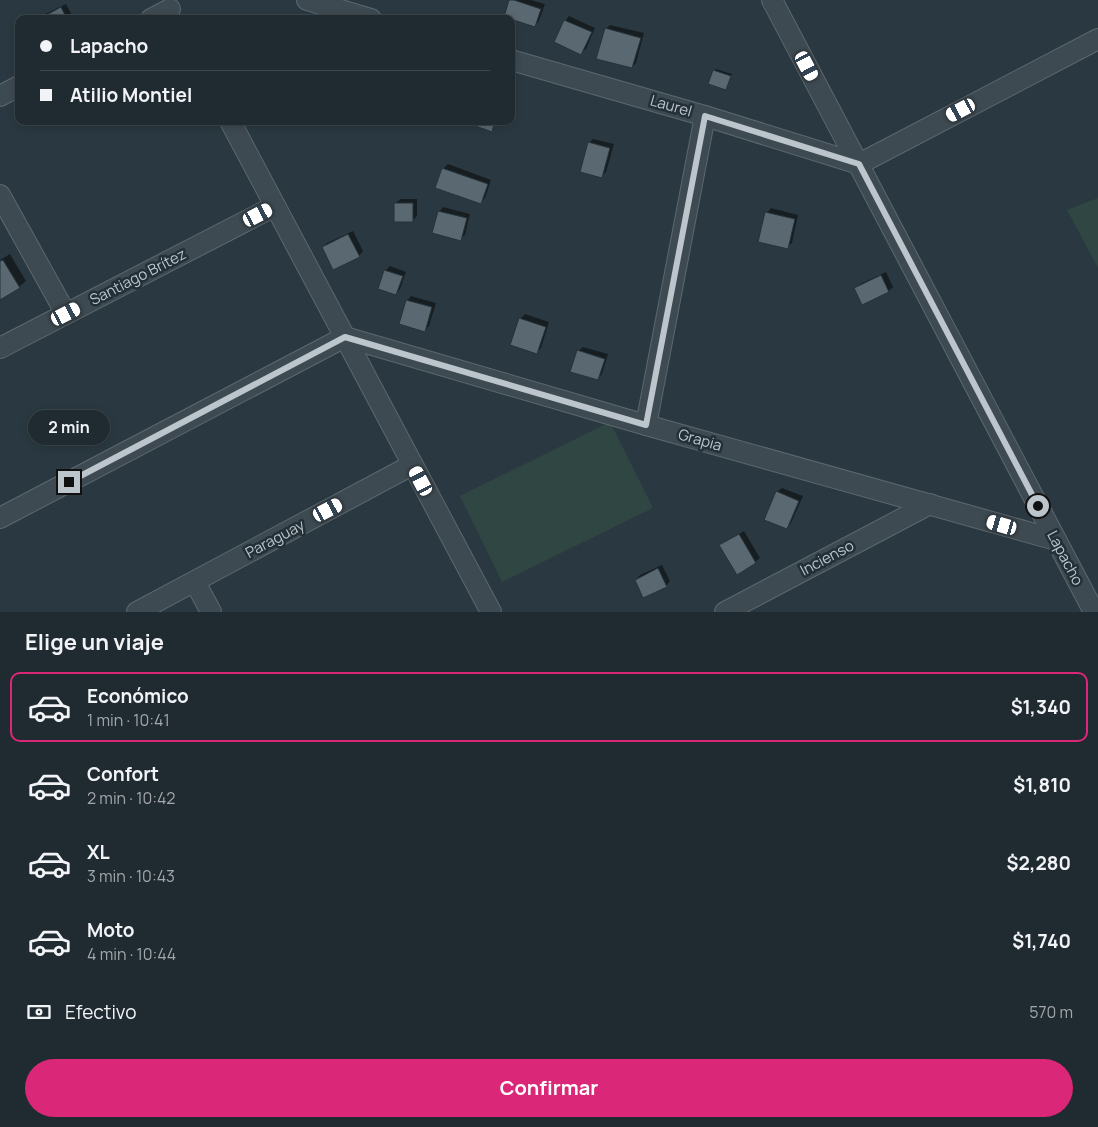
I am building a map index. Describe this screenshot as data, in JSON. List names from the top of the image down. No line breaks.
{"streets":{"street":["Laurel","Santiago Brítez","Grapia","Paraguay","Incienso","Lapacho"]},"crossings":[["Laurel","Lapacho"],["Grapia","Incienso"],["Grapia","Lapacho"]],"page":{"banner":["Lapacho","Atilio Montiel"],"bubble":"2 min","heading":"Elige un viaje","list":[{"name":"Económico","note":"1 min · 10:41","value":"$1,340"},{"name":"Confort","note":"2 min · 10:42","value":"$1,810"},{"name":"XL","note":"3 min · 10:43","value":"$2,280"},{"name":"Moto","note":"4 min · 10:44","value":"$1,740"}],"pay":["Efectivo","570 m"],"buttons":"Confirmar"}}
